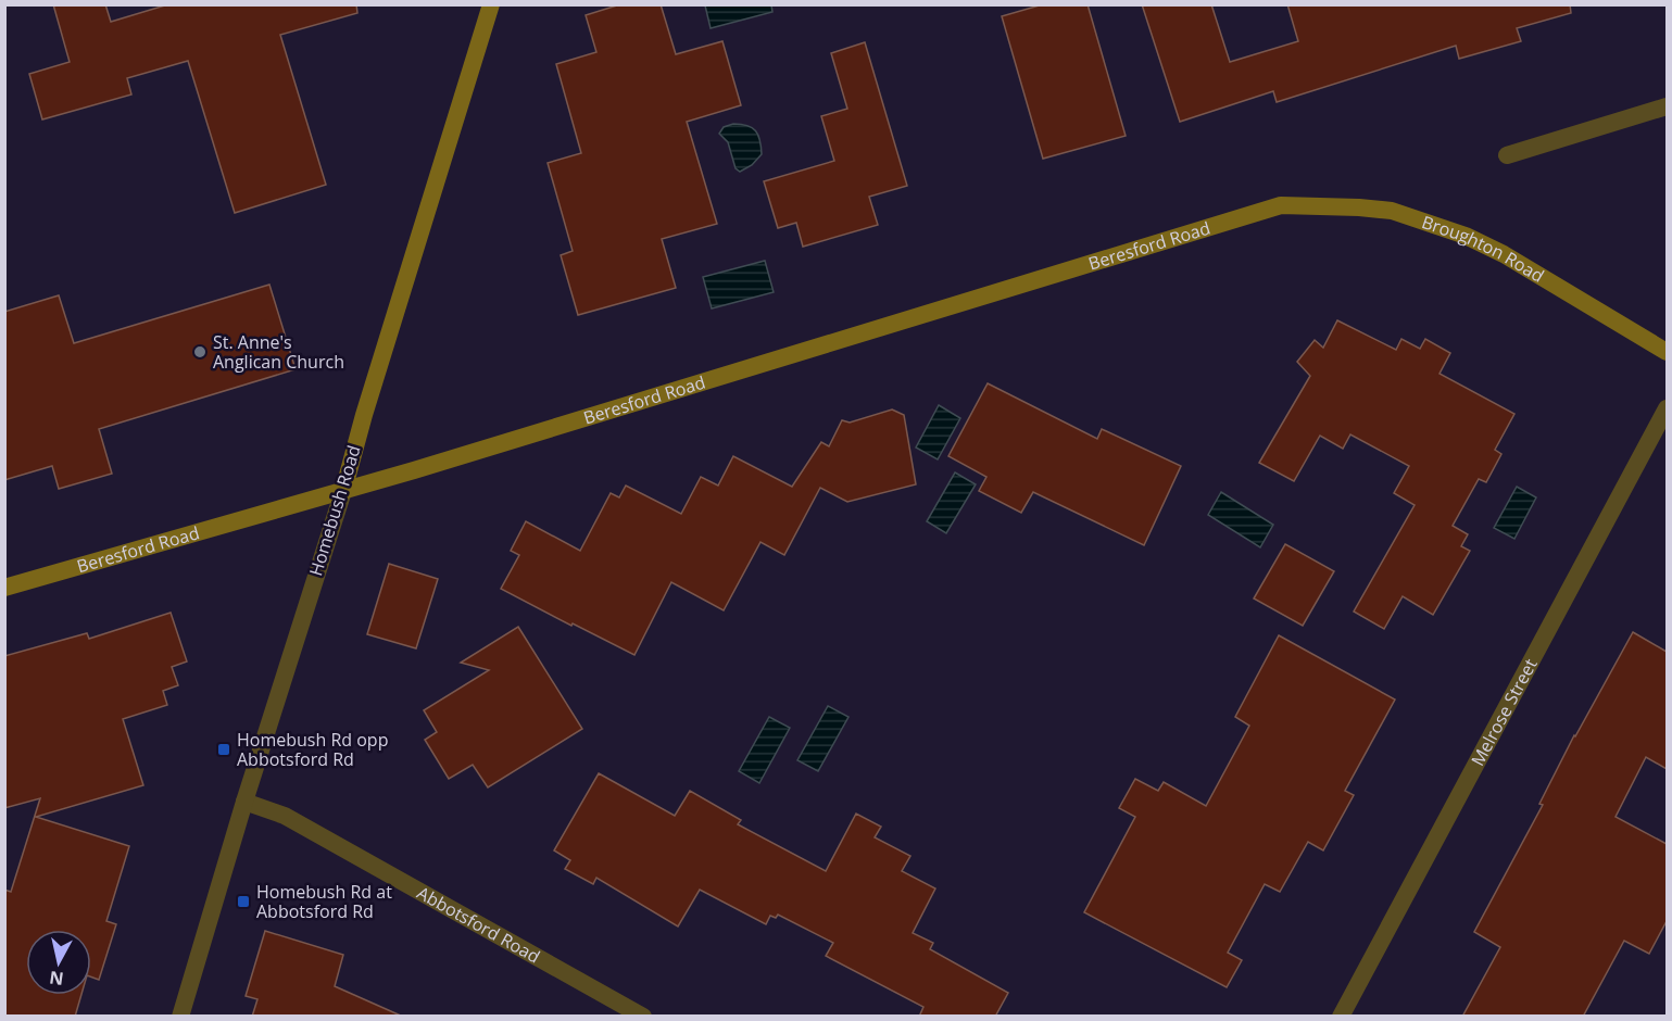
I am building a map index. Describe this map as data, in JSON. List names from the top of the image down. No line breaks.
{"streets":{"main road":["Beresford Road","Broughton Road","Homebush Road"],"street":["Melrose Street","Abbotsford Road"]},"crossings":[["Beresford Road","Broughton Road"],["Beresford Road","Homebush Road"],["Homebush Road","Abbotsford Road"]],"places":{"other":["St. Anne's Anglican Church"],"transit":["Homebush Rd opp Abbotsford Rd","Homebush Rd at Abbotsford Rd"]},"north":"bottom"}
